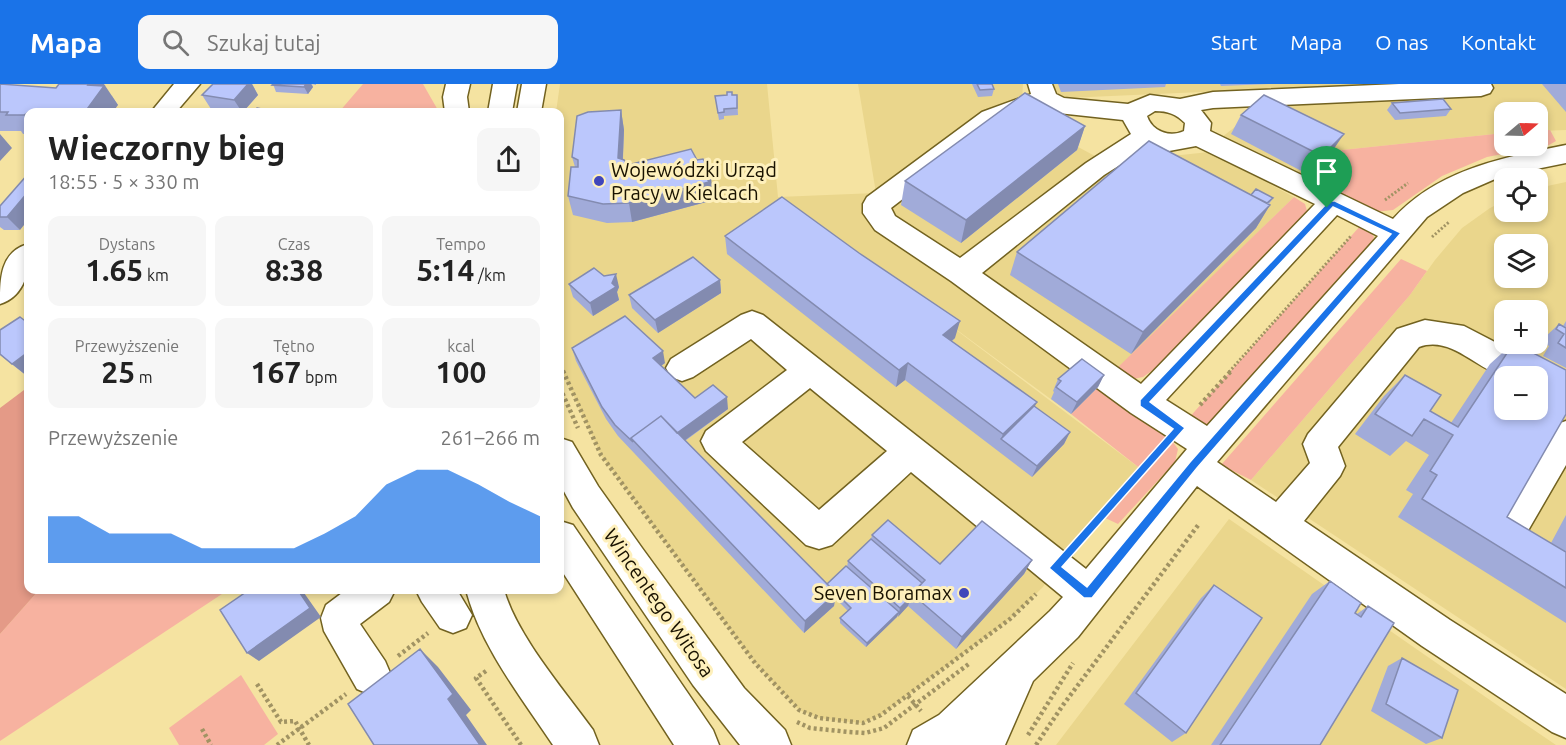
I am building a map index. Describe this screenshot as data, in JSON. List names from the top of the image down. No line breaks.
{"streets":{"street":["Wincentego Witosa"]},"places":["Wojewódzki Urząd Pracy w Kielcach","Seven Boramax"],"north":"right","page":{"header":"Mapa","search":"Szukaj tutaj","nav":["Start","Mapa","O nas","Kontakt"],"map_buttons":["+","−"],"heading":["Wieczorny bieg","18:55 · 5 × 330 m"],"stats":[["Dystans","1.65 km"],["Czas","8:38"],["Tempo","5:14 /km"],["Przewyższenie","25 m"],["Tętno","167 bpm"],["kcal","100"]],"chart":["Przewyższenie","261–266 m"]}}
